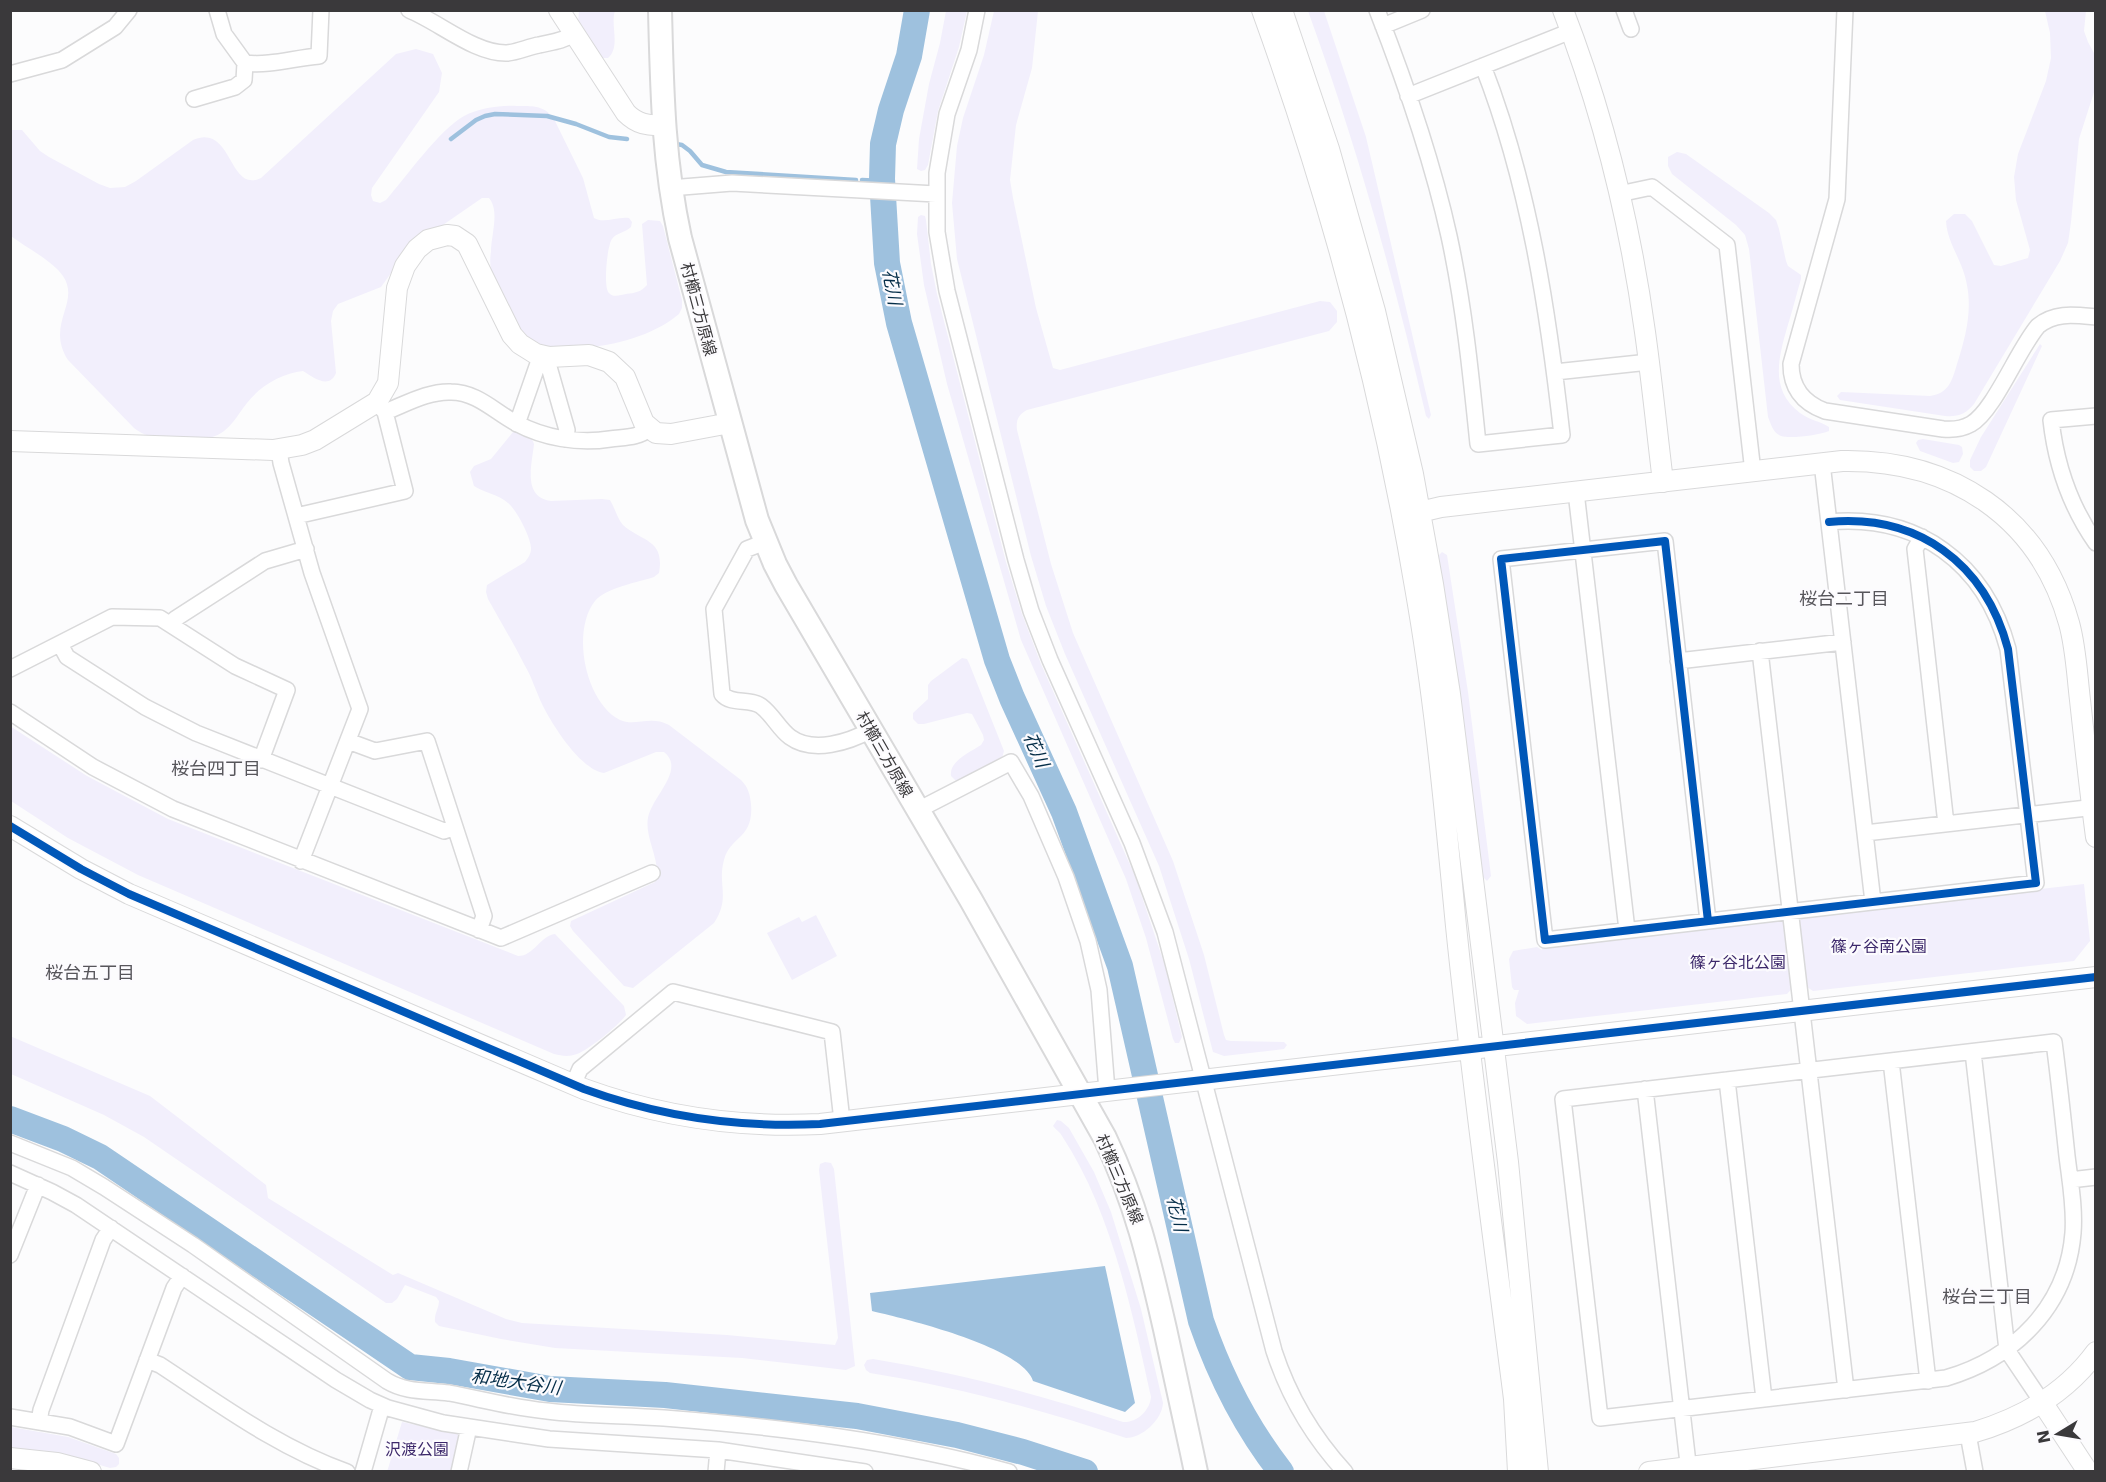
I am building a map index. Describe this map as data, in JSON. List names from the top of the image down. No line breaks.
{"streets":{"main road":["村櫛三方原線"]},"districts":["桜台二丁目","桜台四丁目","桜台五丁目","桜台三丁目"],"water":["花川","和地大谷川"],"parks":["篠ヶ谷南公園","篠ヶ谷北公園","沢渡公園"],"north":"left"}
